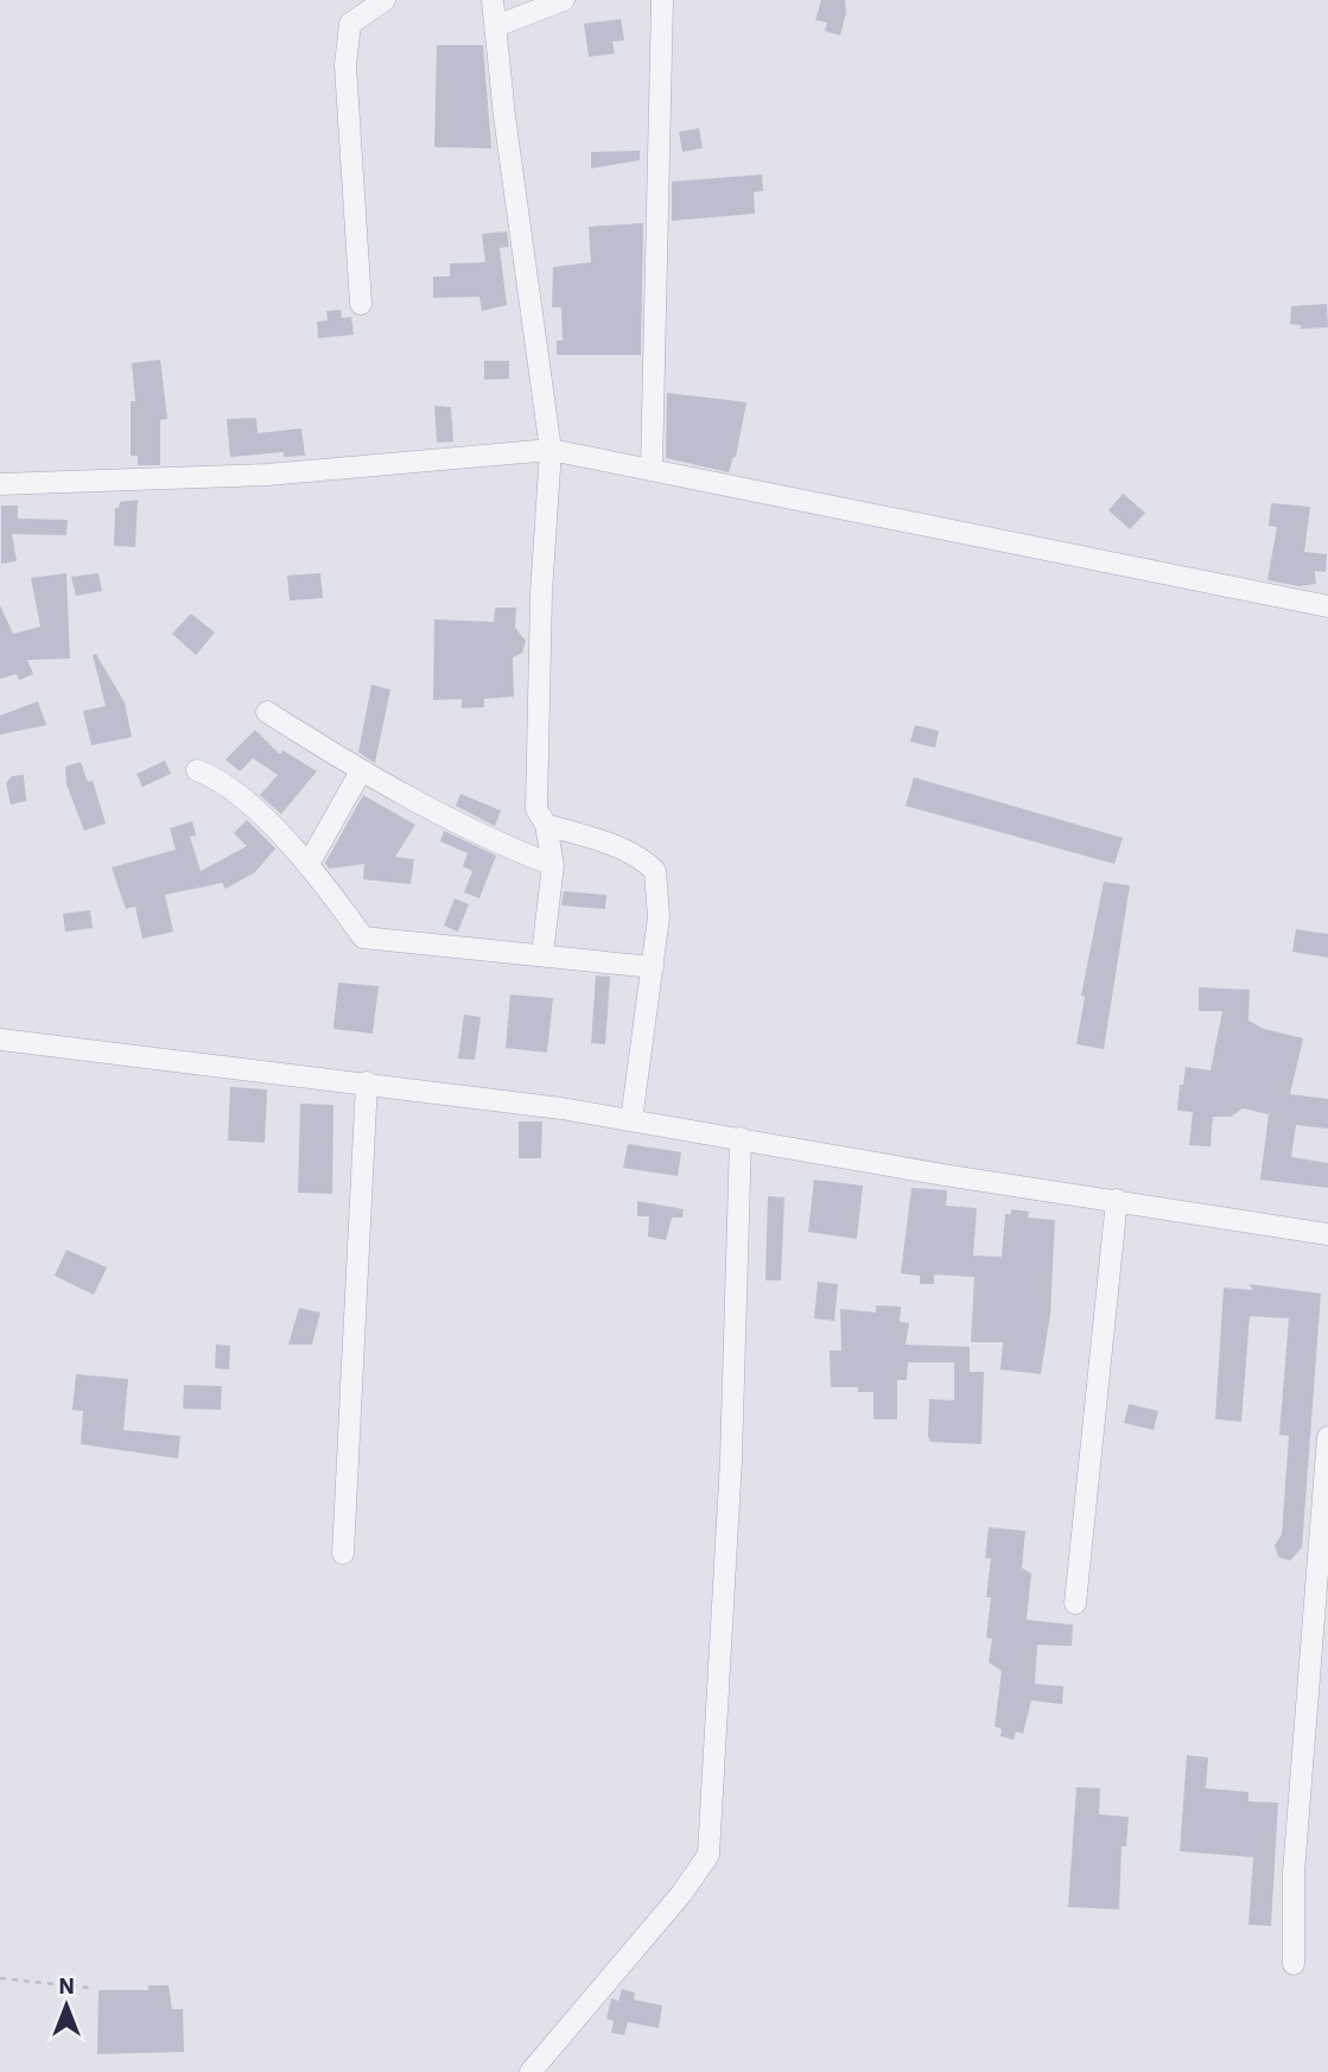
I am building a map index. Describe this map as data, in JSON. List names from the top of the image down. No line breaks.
{"north":"top"}
